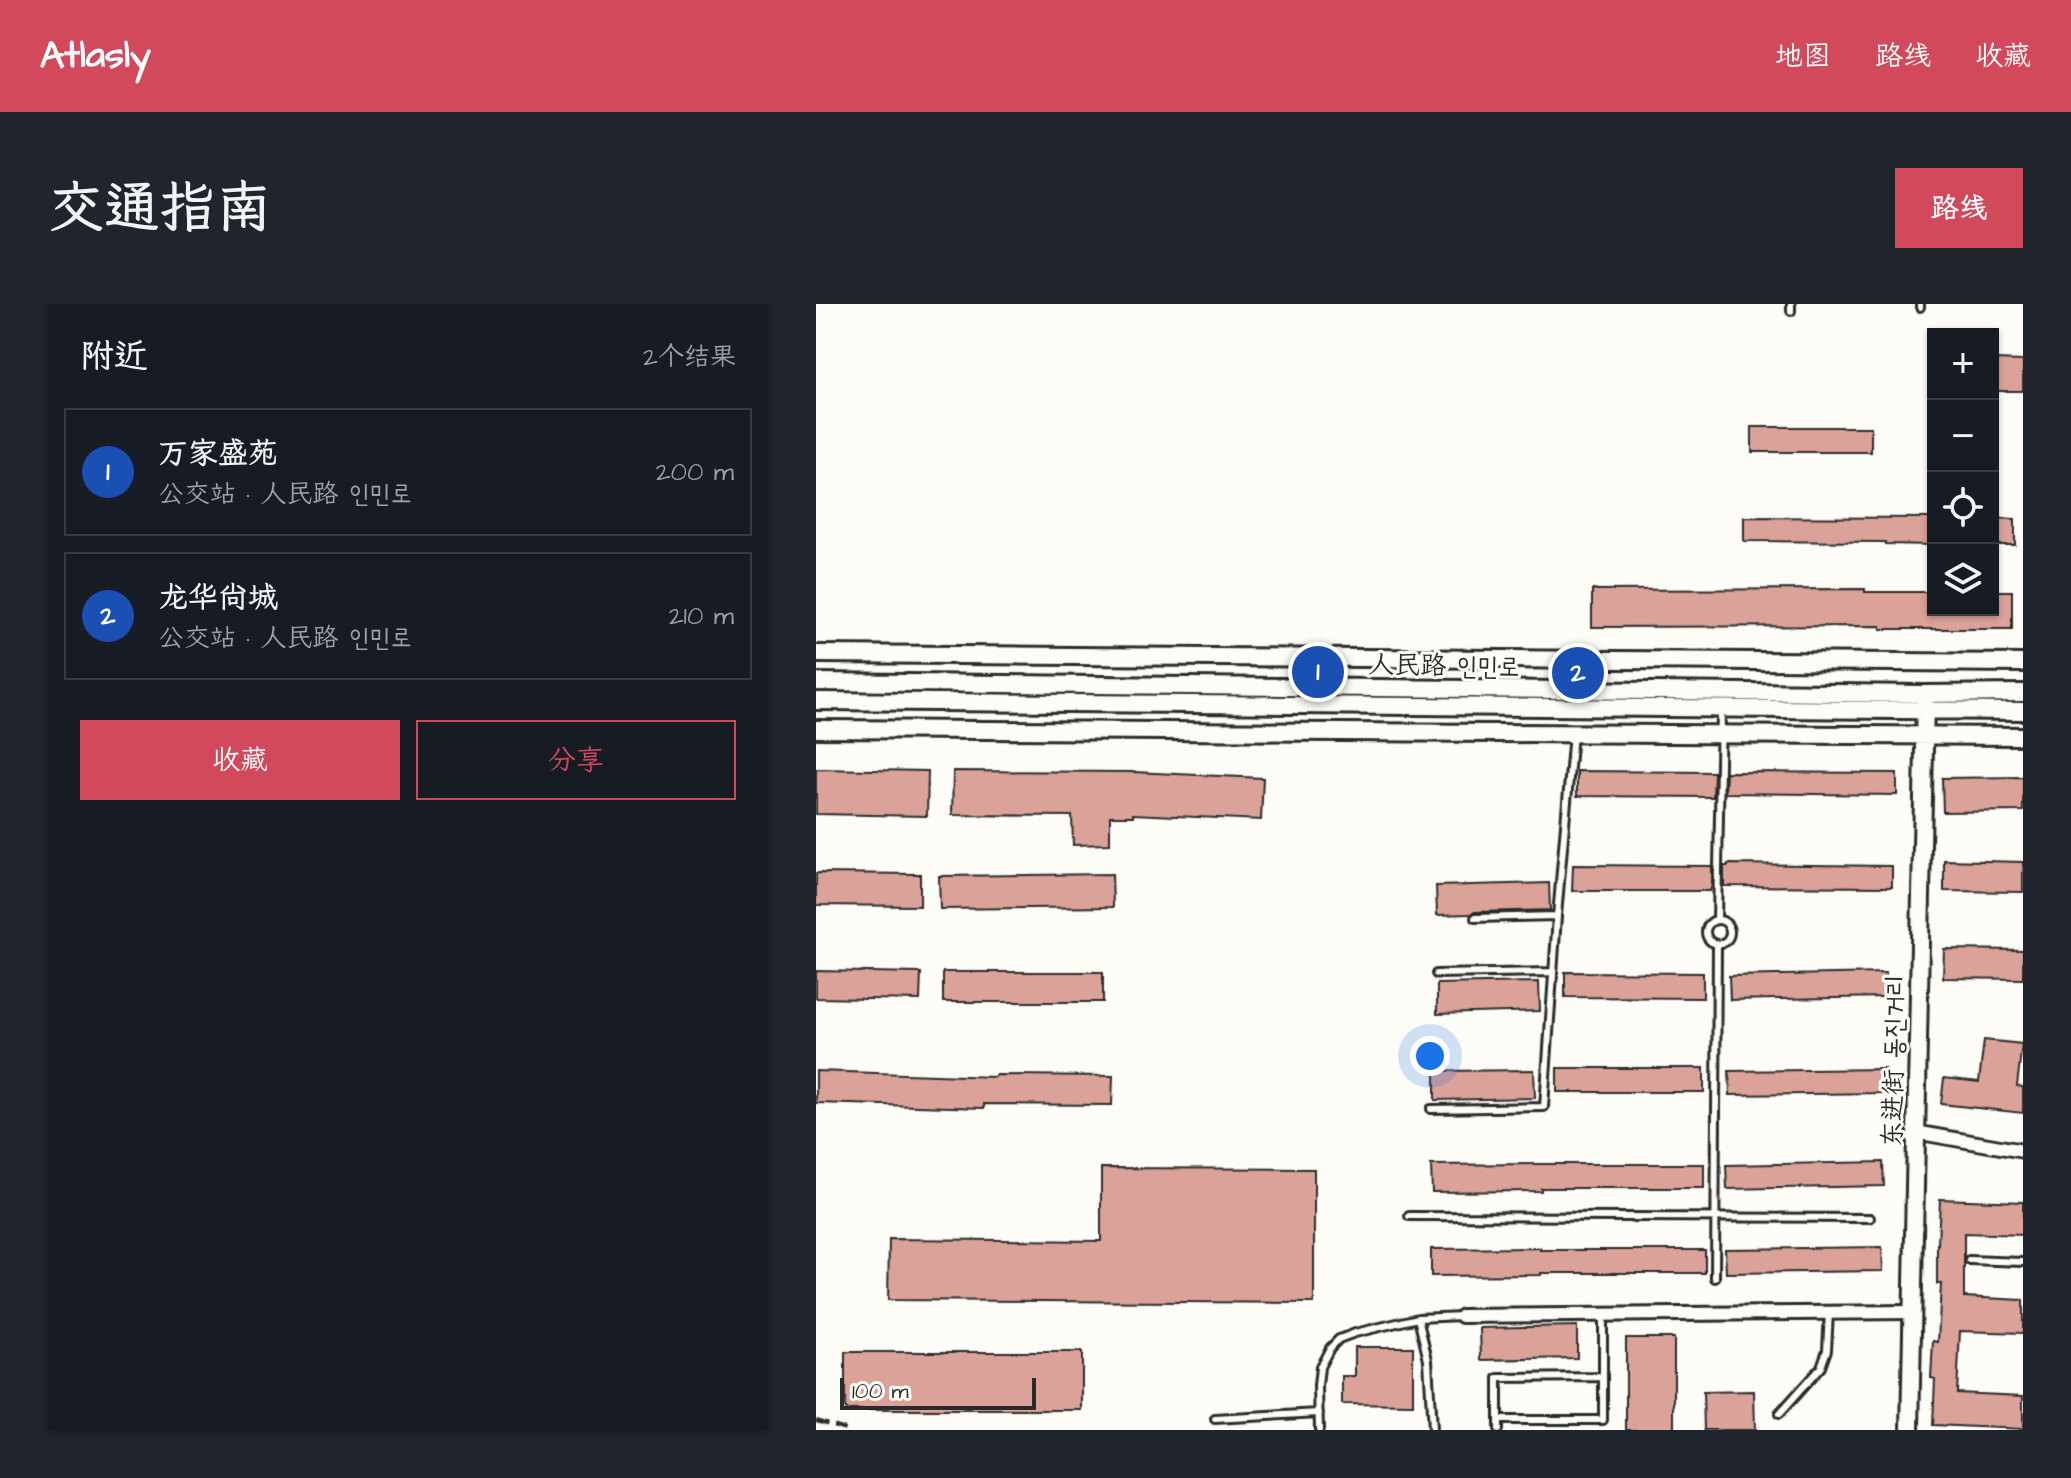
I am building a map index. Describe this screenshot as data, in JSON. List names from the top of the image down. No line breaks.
{"streets":{"street":["人民路 인민로","东进街 동진거리"]},"crossings":[["人民路 인민로","东进街 동진거리"]],"scale_bar":"100 m","page":{"header":"Atlasly","nav":["地图","路线","收藏"],"title":"交通指南","buttons":["路线",["收藏","分享"]],"heading":["附近","2个结果"],"map_buttons":["+","−"],"list":[{"mark":"1","name":"万家盛苑","note":"公交站 · 人民路 인민로","value":"200 m"},{"mark":"2","name":"龙华尚城","note":"公交站 · 人民路 인민로","value":"210 m"}],"pins":["1","2"],"scale":"100 m"}}
